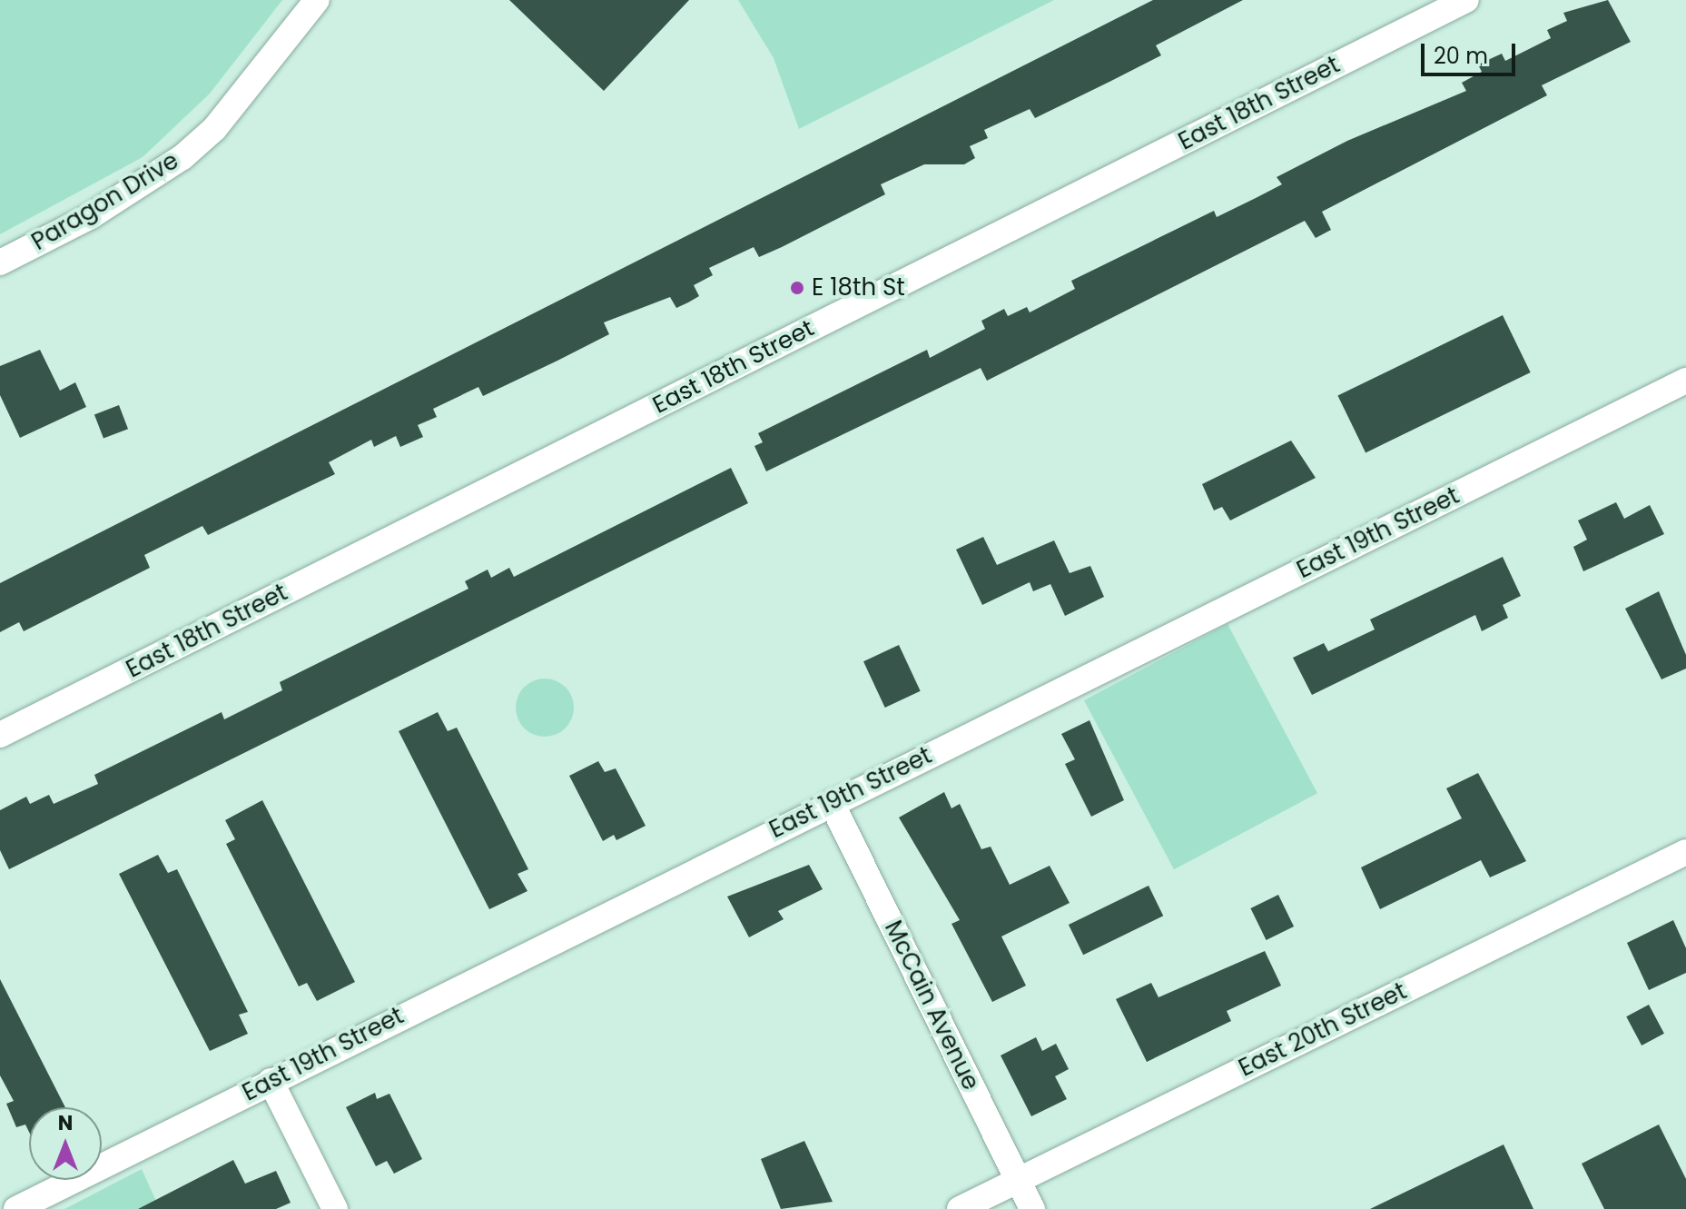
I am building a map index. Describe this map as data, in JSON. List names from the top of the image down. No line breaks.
{"streets":{"street":["East 18th Street","Paragon Drive","East 19th Street","McCain Avenue","East 20th Street"]},"crossings":[["East 19th Street","McCain Avenue"],["McCain Avenue","East 20th Street"]],"places":["E 18th St"],"scale_bar":"20 m","north":"top"}
